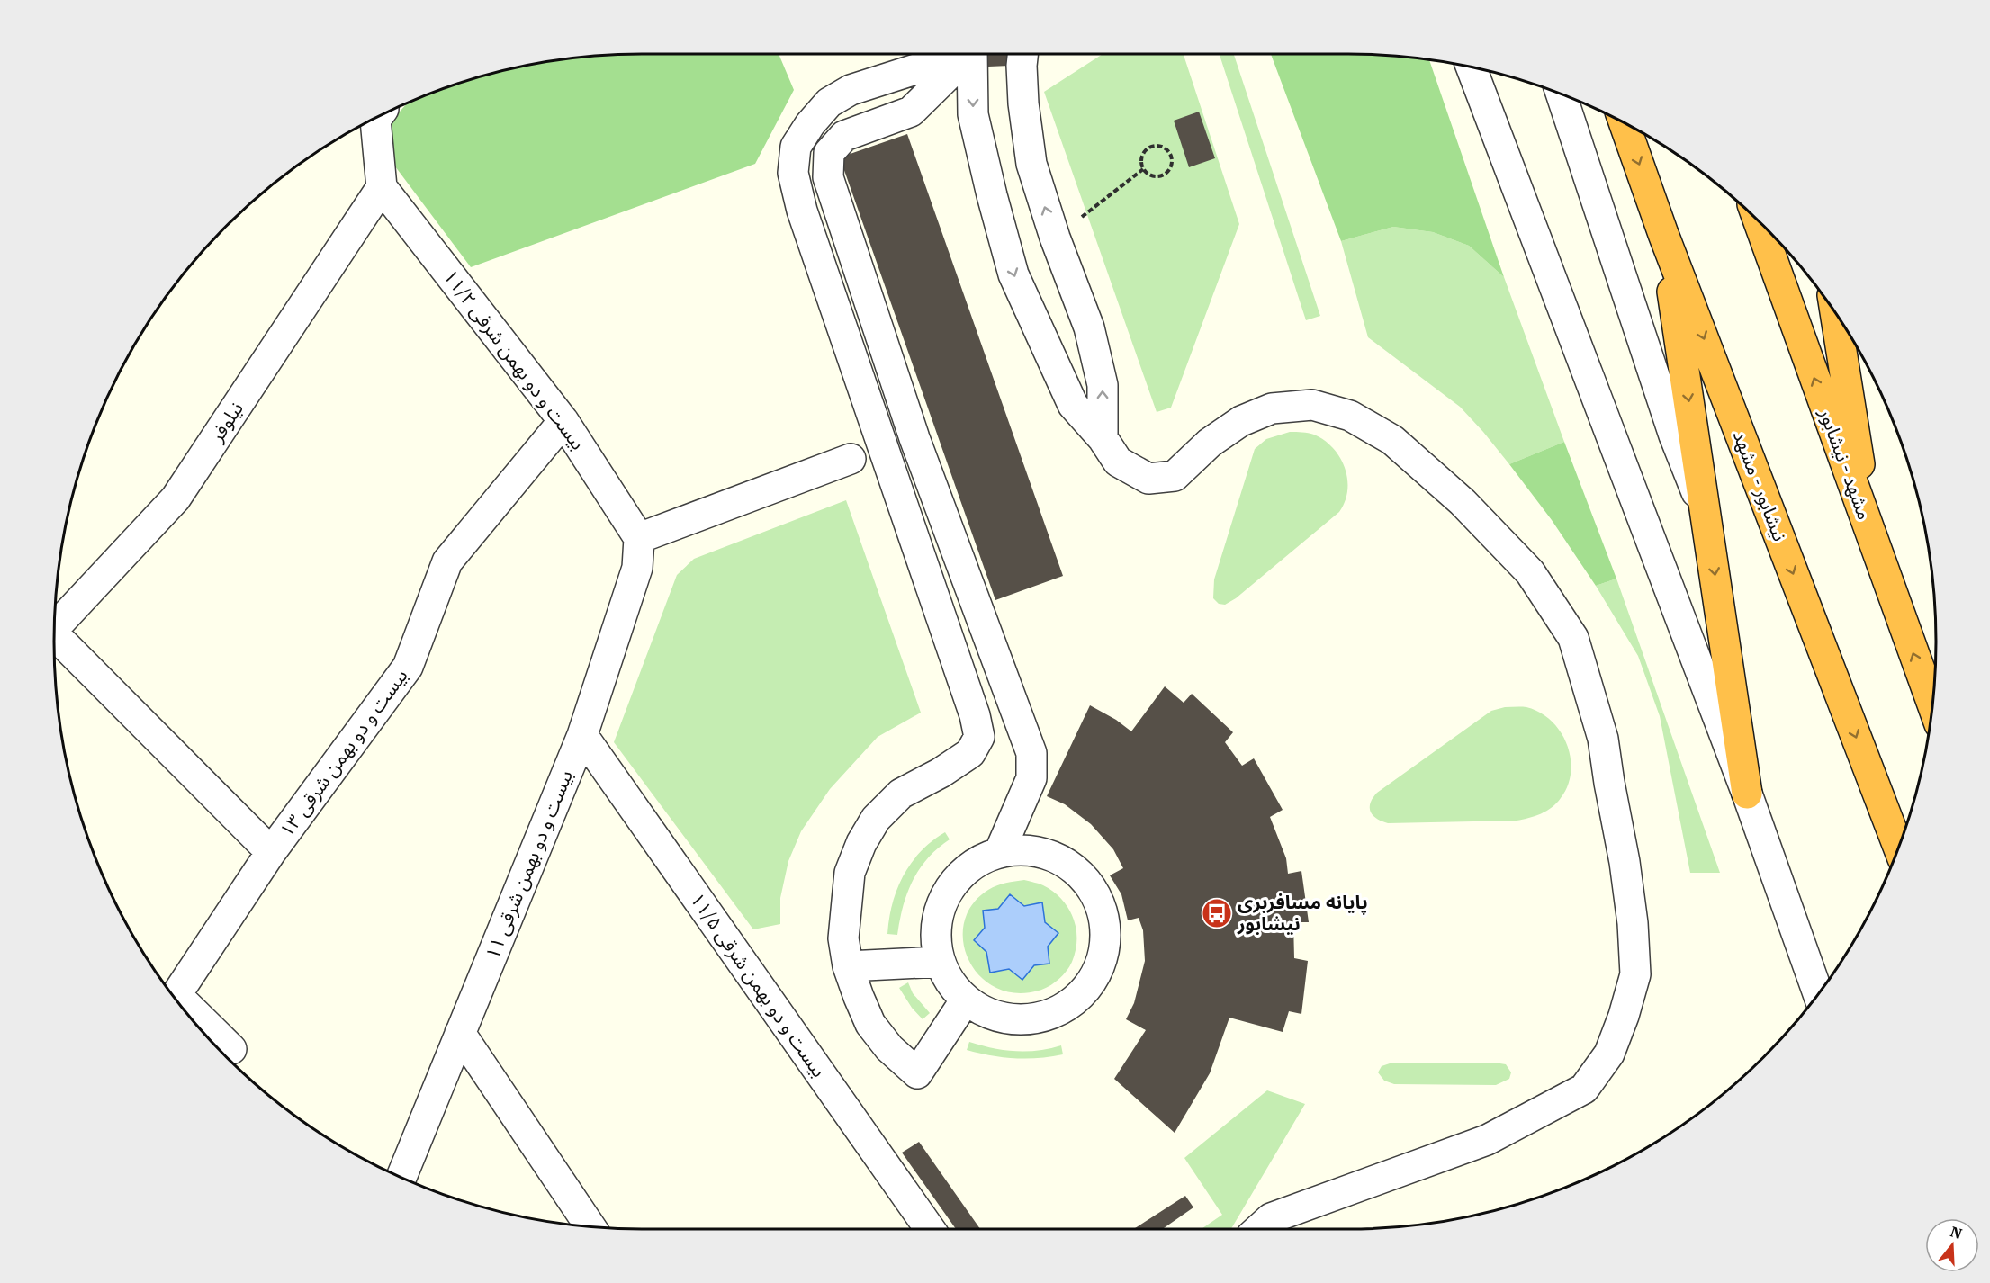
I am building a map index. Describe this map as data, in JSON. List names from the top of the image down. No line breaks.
{"streets":{"highway":["مشهد - نیشابور","نیشابور - مشهد"],"street":["بیست و دو بهمن شرقی ۱۱/۲","نیلوفر","بیست و دو بهمن شرقی ۱۳","بیست و دو بهمن شرقی ۱۱","بیست و دو بهمن شرقی ۱۱/۵"]},"crossings":[["بیست و دو بهمن شرقی ۱۱/۲","نیلوفر"],["بیست و دو بهمن شرقی ۱۱/۲","بیست و دو بهمن شرقی ۱۳"],["بیست و دو بهمن شرقی ۱۱/۲","بیست و دو بهمن شرقی ۱۱"],["بیست و دو بهمن شرقی ۱۱","بیست و دو بهمن شرقی ۱۱/۵"]],"places":{"bus stop":["پایانه مسافربری نیشابور"]},"north":"top"}
